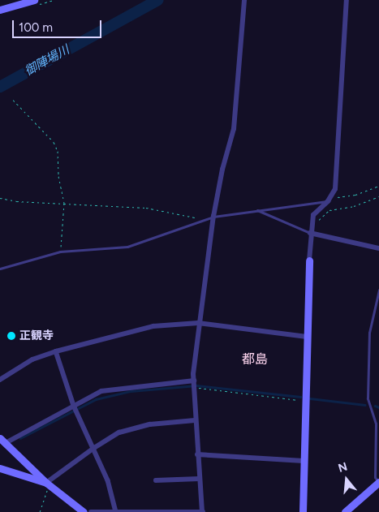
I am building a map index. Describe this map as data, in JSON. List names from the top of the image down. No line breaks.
{"districts":["都島"],"water":["御陣場川"],"places":["正観寺"],"scale_bar":"100 m","north":"top"}
